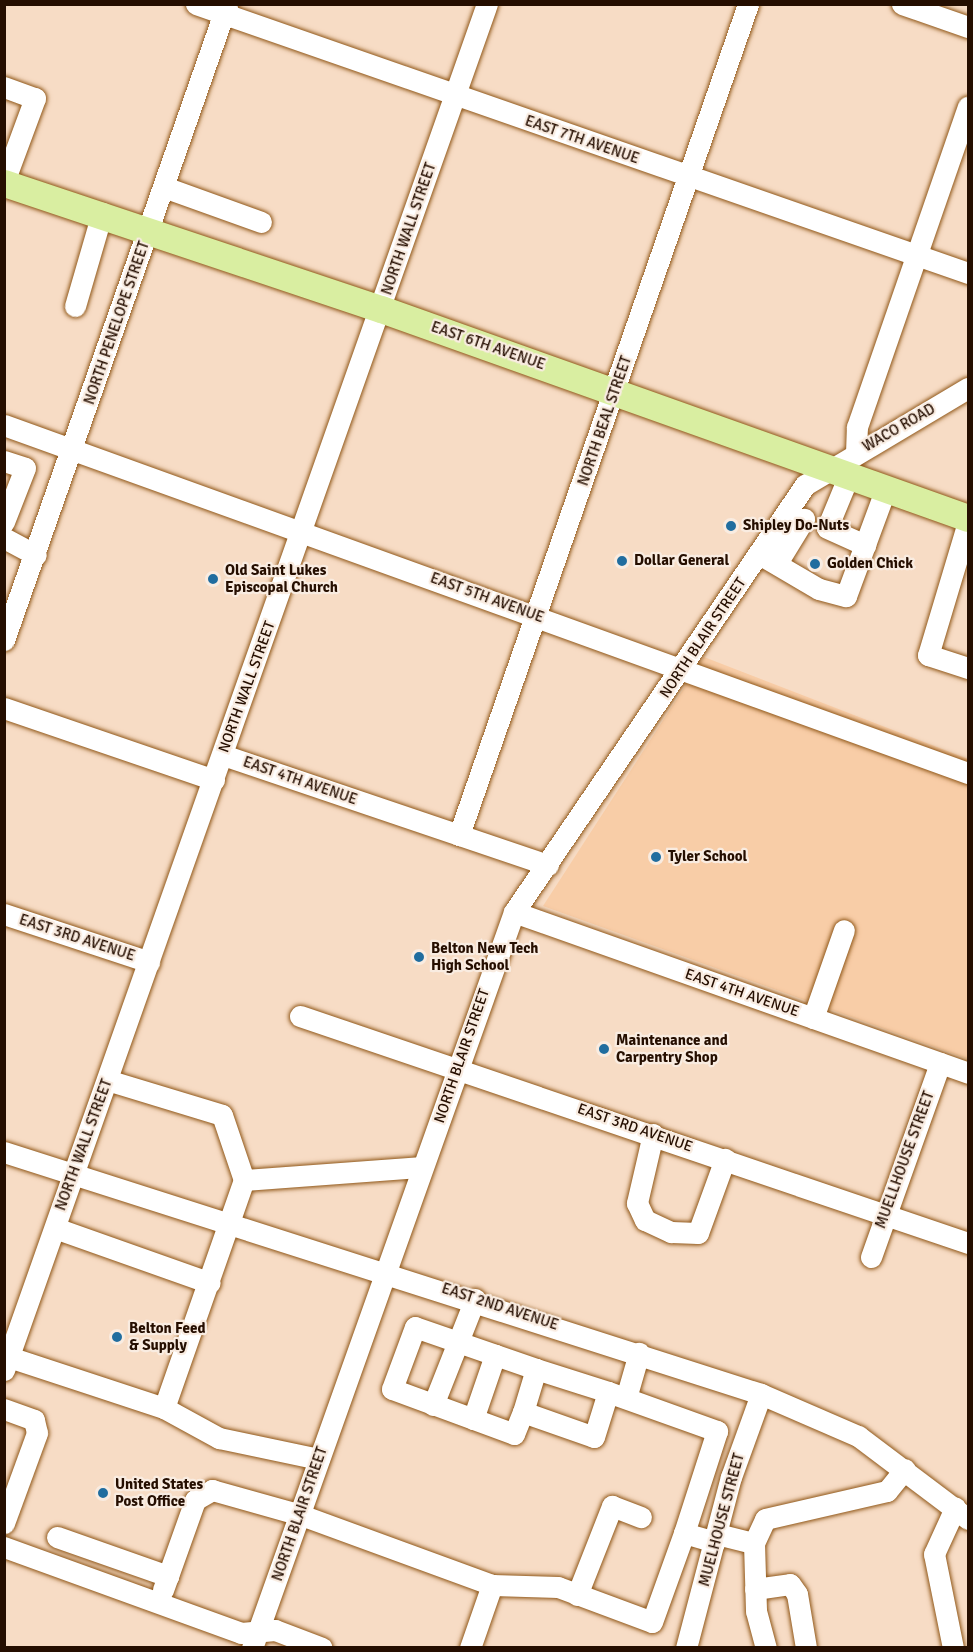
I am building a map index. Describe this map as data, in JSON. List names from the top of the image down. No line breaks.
{"streets":{"main road":["EAST 6TH AVENUE"],"street":["EAST 7TH AVENUE","NORTH WALL STREET","NORTH PENELOPE STREET","NORTH BEAL STREET","WACO ROAD","EAST 5TH AVENUE","NORTH BLAIR STREET","EAST 4TH AVENUE","EAST 3RD AVENUE","MUELLHOUSE STREET","EAST 2ND AVENUE","MUELHOUSE STREET"]},"crossings":[["EAST 7TH AVENUE","NORTH WALL STREET"],["EAST 7TH AVENUE","NORTH PENELOPE STREET"],["EAST 7TH AVENUE","NORTH BEAL STREET"],["NORTH WALL STREET","EAST 6TH AVENUE"],["NORTH WALL STREET","EAST 5TH AVENUE"],["NORTH WALL STREET","EAST 4TH AVENUE"],["NORTH WALL STREET","EAST 3RD AVENUE"],["NORTH WALL STREET","EAST 2ND AVENUE"],["NORTH PENELOPE STREET","EAST 6TH AVENUE"],["NORTH PENELOPE STREET","EAST 5TH AVENUE"],["EAST 6TH AVENUE","NORTH BEAL STREET"],["EAST 6TH AVENUE","WACO ROAD"],["EAST 6TH AVENUE","NORTH BLAIR STREET"],["NORTH BEAL STREET","EAST 5TH AVENUE"],["NORTH BEAL STREET","EAST 4TH AVENUE"],["WACO ROAD","NORTH BLAIR STREET"],["EAST 5TH AVENUE","NORTH BLAIR STREET"],["NORTH BLAIR STREET","EAST 4TH AVENUE"],["NORTH BLAIR STREET","EAST 3RD AVENUE"],["NORTH BLAIR STREET","EAST 2ND AVENUE"],["EAST 4TH AVENUE","MUELLHOUSE STREET"],["EAST 3RD AVENUE","MUELLHOUSE STREET"],["EAST 2ND AVENUE","MUELHOUSE STREET"]],"places":["Shipley Do-Nuts","Dollar General","Golden Chick","Old Saint Lukes Episcopal Church","Tyler School","Belton New Tech High School","Maintenance and Carpentry Shop","Belton Feed & Supply","United States Post Office"]}
